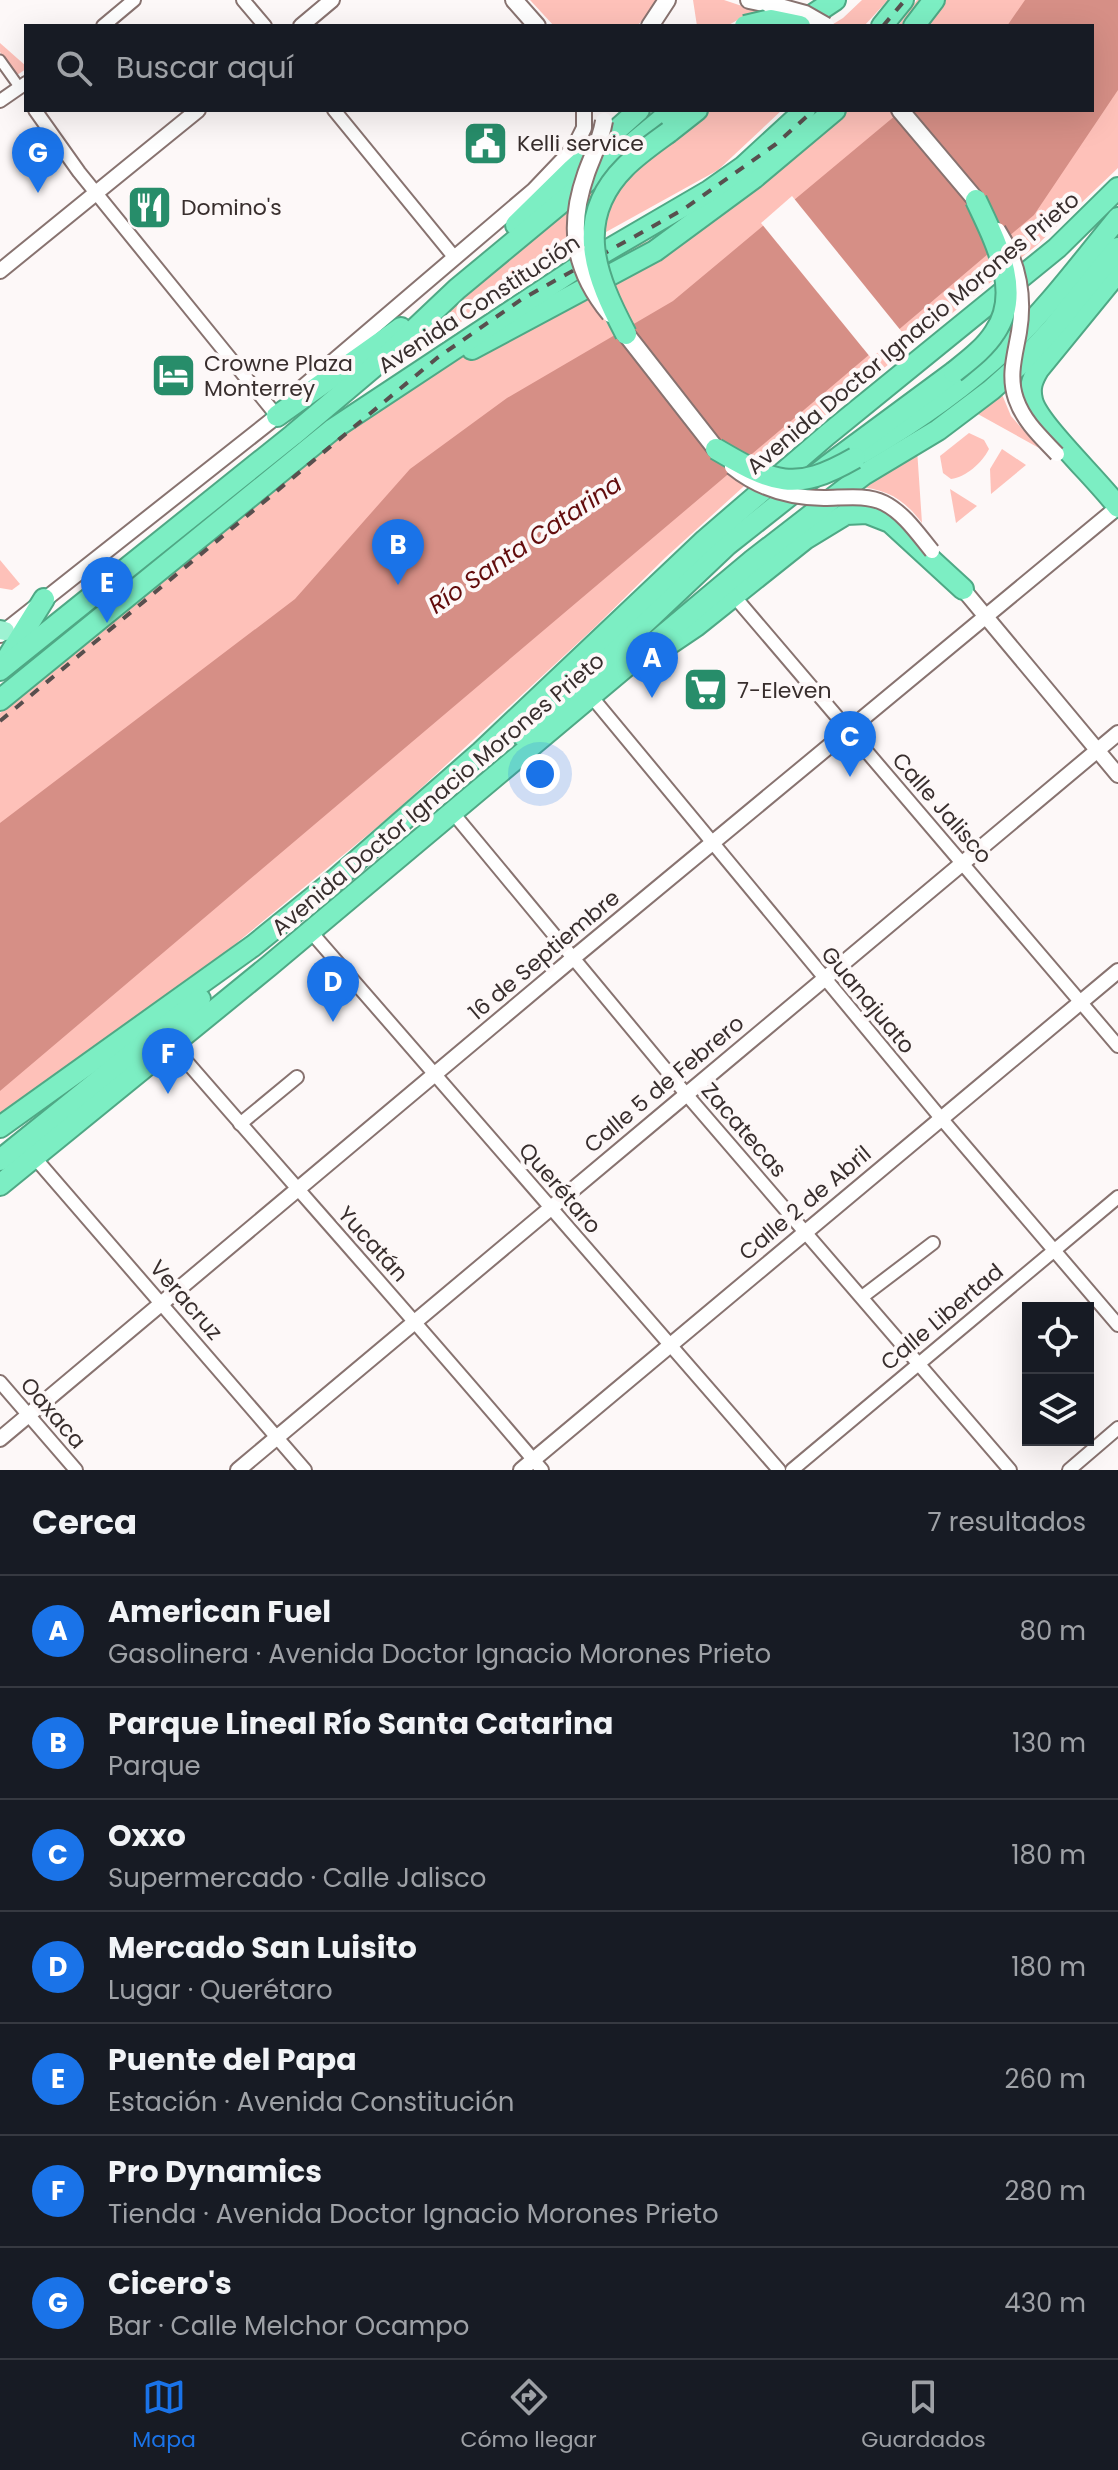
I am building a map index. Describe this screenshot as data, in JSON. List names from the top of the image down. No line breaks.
{"streets":{"highway":["Avenida Constitución","Avenida Doctor Ignacio Morones Prieto"],"street":["Calle Jalisco","16 de Septiembre","Guanajuato","Calle 5 de Febrero","Zacatecas","Querétaro","Calle 2 de Abril","Yucatán","Veracruz","Calle Libertad","Oaxaca"]},"crossings":[["Avenida Doctor Ignacio Morones Prieto","Guanajuato"],["Avenida Doctor Ignacio Morones Prieto","Zacatecas"],["Avenida Doctor Ignacio Morones Prieto","Querétaro"],["Avenida Doctor Ignacio Morones Prieto","Yucatán"],["Avenida Doctor Ignacio Morones Prieto","Veracruz"],["Calle Jalisco","16 de Septiembre"],["Calle Jalisco","Calle 5 de Febrero"],["Calle Jalisco","Calle 2 de Abril"],["16 de Septiembre","Guanajuato"],["16 de Septiembre","Zacatecas"],["16 de Septiembre","Querétaro"],["16 de Septiembre","Yucatán"],["16 de Septiembre","Veracruz"],["16 de Septiembre","Oaxaca"],["Guanajuato","Calle 5 de Febrero"],["Guanajuato","Calle 2 de Abril"],["Guanajuato","Calle Libertad"],["Calle 5 de Febrero","Zacatecas"],["Calle 5 de Febrero","Querétaro"],["Calle 5 de Febrero","Yucatán"],["Calle 5 de Febrero","Veracruz"],["Zacatecas","Calle 2 de Abril"],["Zacatecas","Calle Libertad"],["Querétaro","Calle 2 de Abril"],["Calle 2 de Abril","Yucatán"]],"water":["Río Santa Catarina"],"places":{"public building":["Kelli service"],"restaurant":["Domino's"],"hotel":["Crowne Plaza Monterrey"],"supermarket":["7-Eleven"]},"page":{"search":"Buscar aquí","pins":["G","B","E","A","C","D","F"],"heading":["Cerca","7 resultados"],"list":[{"mark":"A","name":"American Fuel","note":"Gasolinera · Avenida Doctor Ignacio Morones Prieto","value":"80 m"},{"mark":"B","name":"Parque Lineal Río Santa Catarina","note":"Parque","value":"130 m"},{"mark":"C","name":"Oxxo","note":"Supermercado · Calle Jalisco","value":"180 m"},{"mark":"D","name":"Mercado San Luisito","note":"Lugar · Querétaro","value":"180 m"},{"mark":"E","name":"Puente del Papa","note":"Estación · Avenida Constitución","value":"260 m"},{"mark":"F","name":"Pro Dynamics","note":"Tienda · Avenida Doctor Ignacio Morones Prieto","value":"280 m"},{"mark":"G","name":"Cicero's","note":"Bar · Calle Melchor Ocampo","value":"430 m"}],"nav":["Mapa","Cómo llegar","Guardados"]}}
